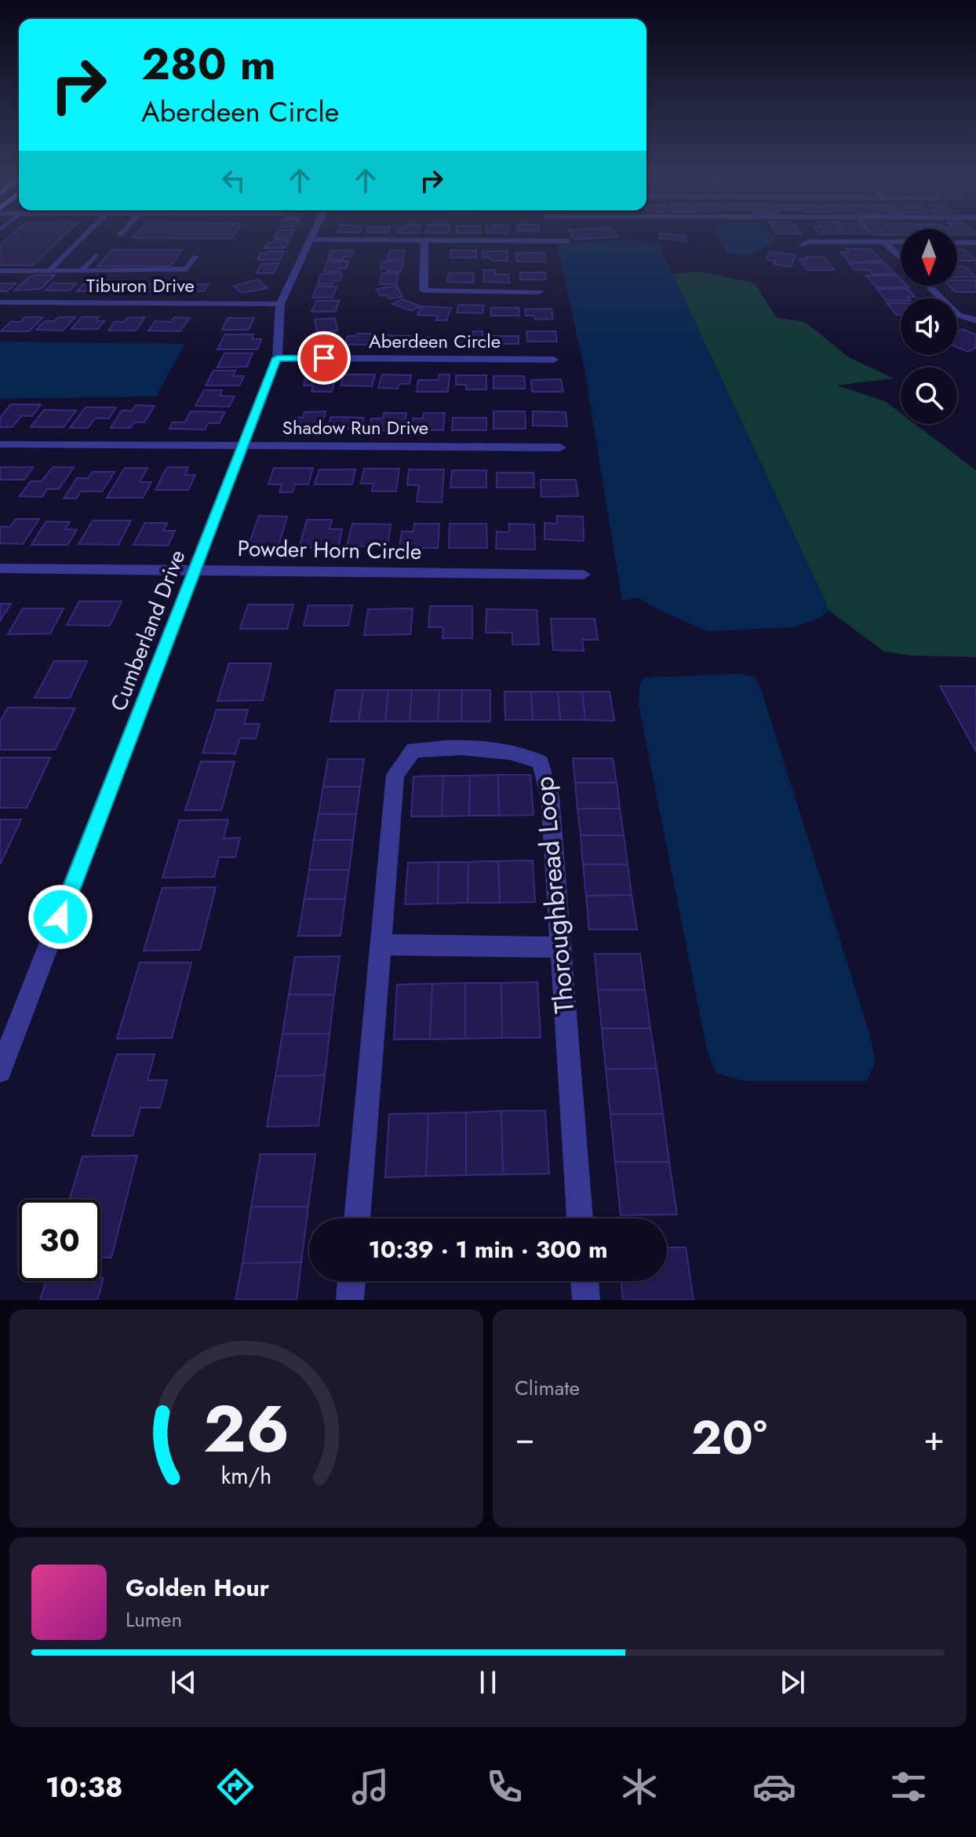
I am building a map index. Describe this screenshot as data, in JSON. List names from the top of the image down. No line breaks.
{"streets":{"street":["Tiburon Drive","Aberdeen Circle","Shadow Run Drive","Powder Horn Circle","Cumberland Drive","Thoroughbread Loop"]},"crossings":[["Tiburon Drive","Cumberland Drive"],["Aberdeen Circle","Cumberland Drive"],["Shadow Run Drive","Cumberland Drive"],["Powder Horn Circle","Cumberland Drive"]],"north":"bottom","page":{"turn":["280 m","Aberdeen Circle"],"limit":"30","trip":"10:39 · 1 min · 300 m","tile":"Climate","heat":["−","20°","+"],"song":["Golden Hour","Lumen"],"tabs":"10:38","gauge":["26","km/h"]}}
